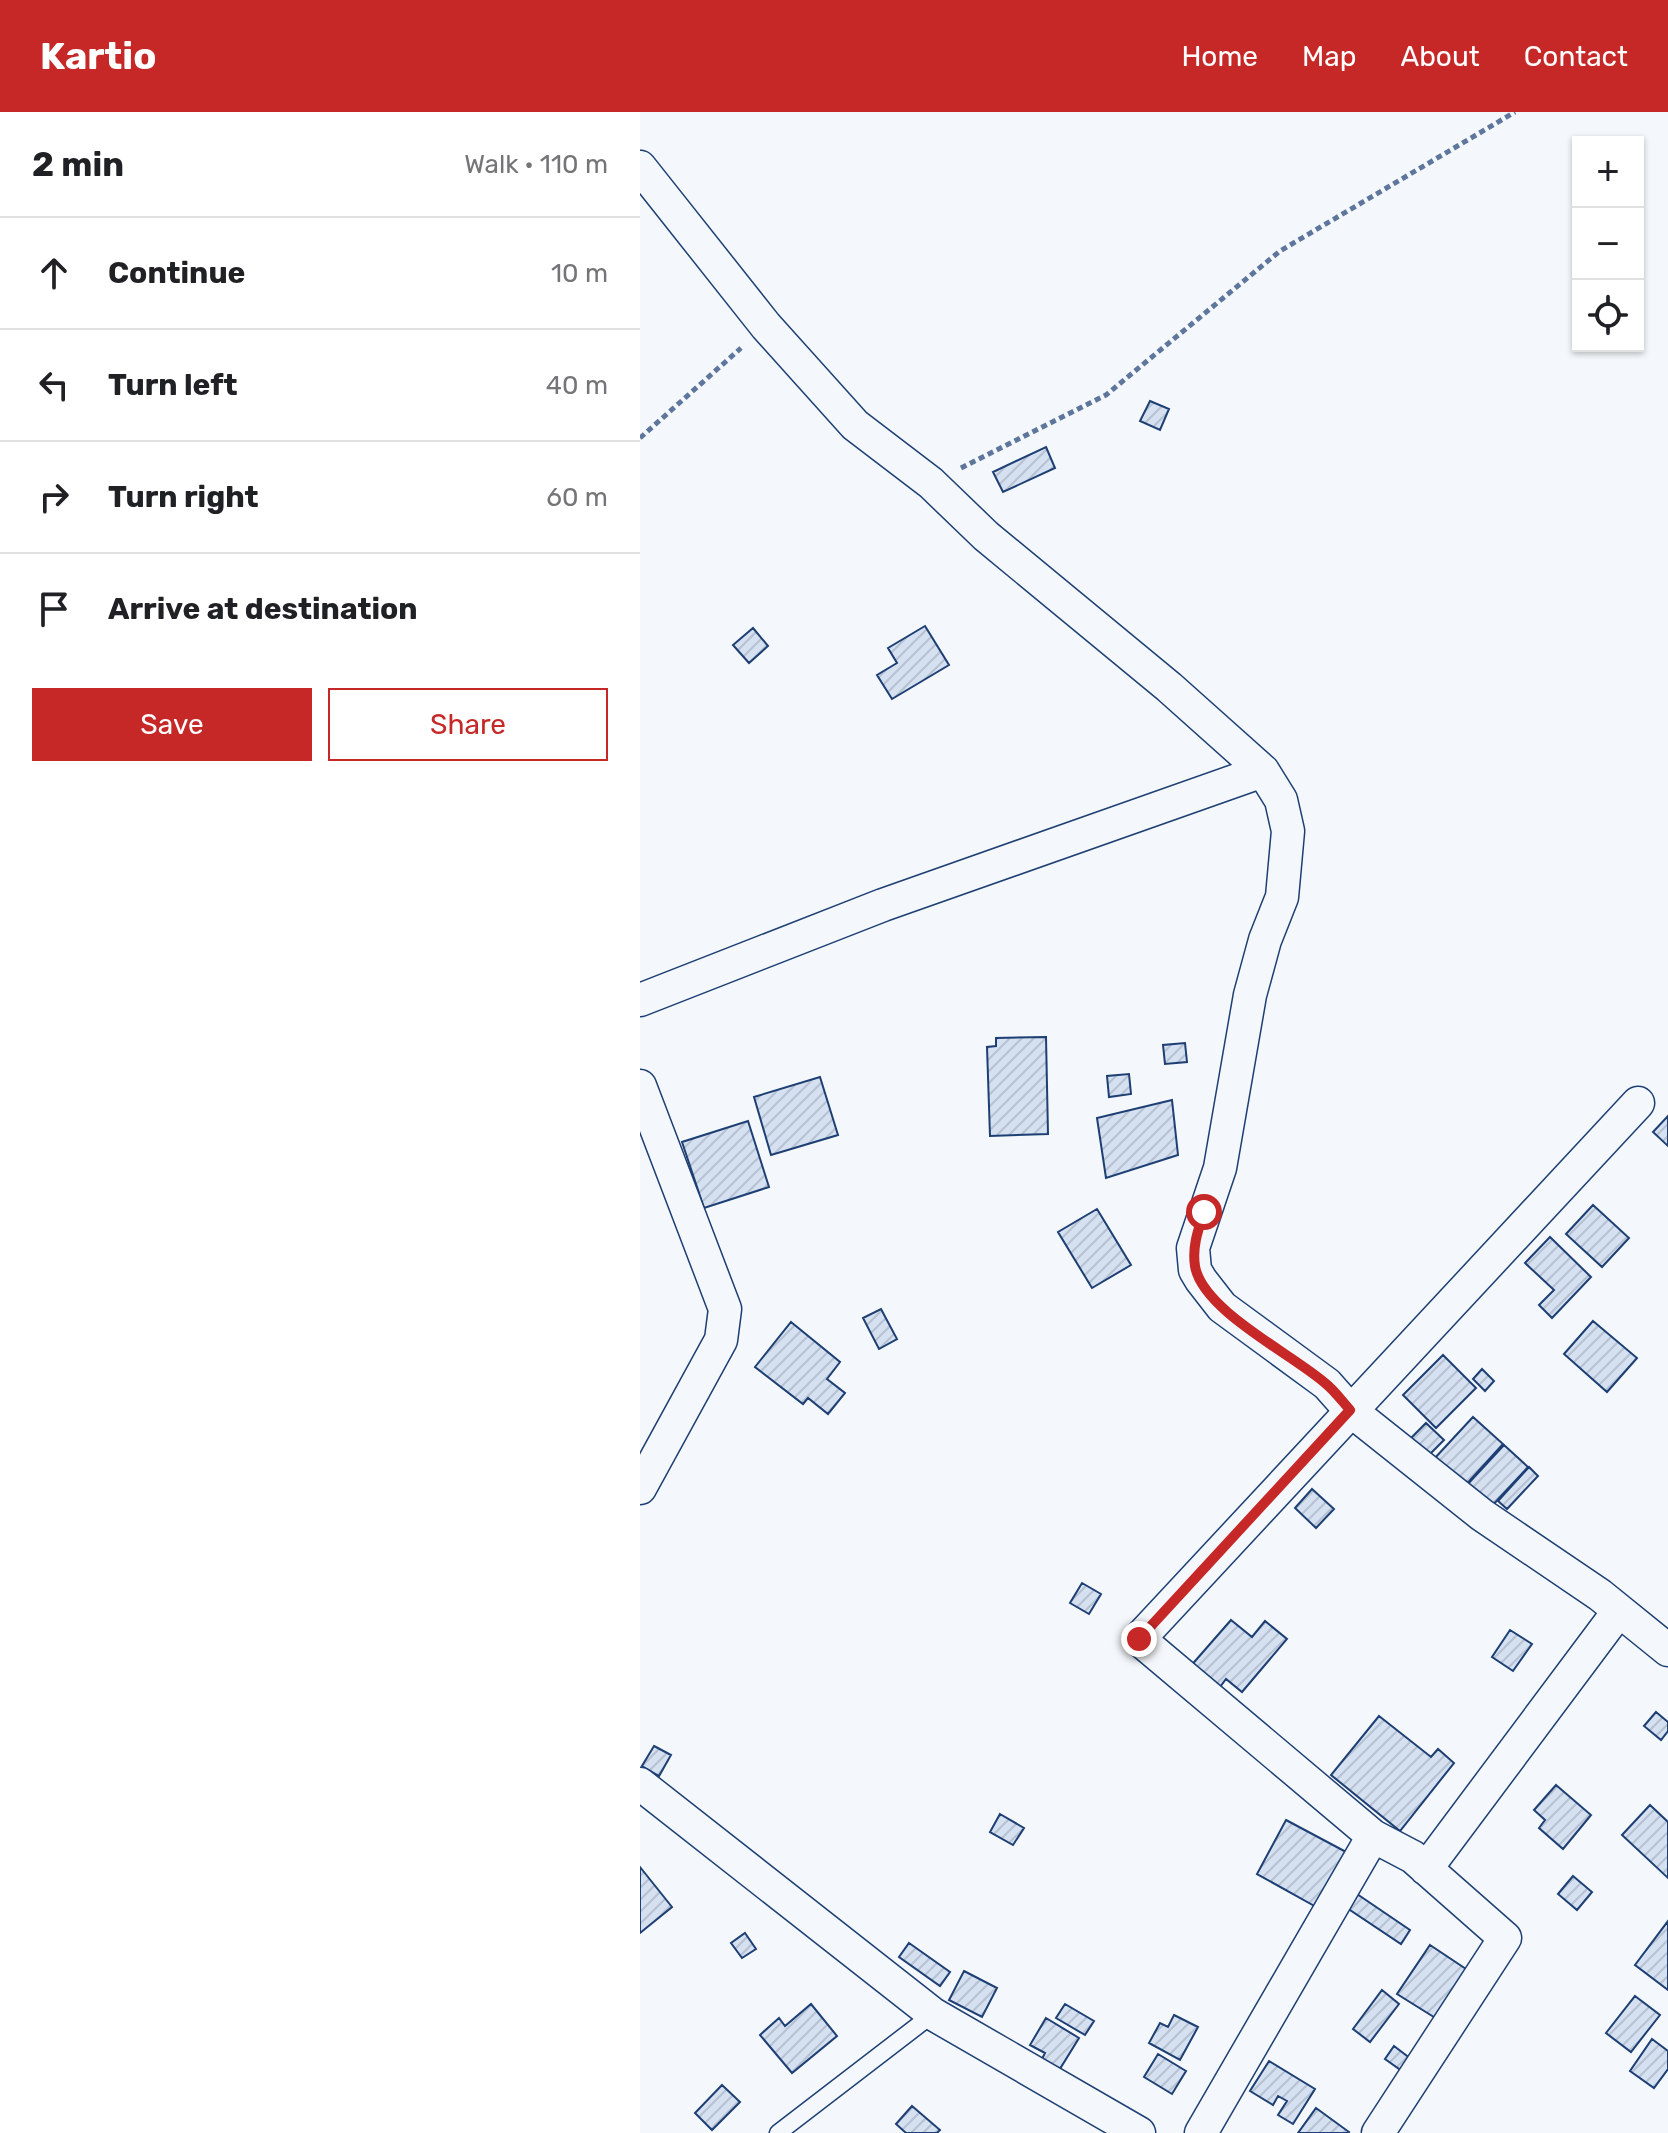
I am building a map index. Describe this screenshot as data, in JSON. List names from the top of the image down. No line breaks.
{"page":{"header":"Kartio","nav":["Home","Map","About","Contact"],"heading":["2 min","Walk · 110 m"],"map_buttons":["+","−"],"list":[["Continue","10 m"],["Turn left","40 m"],["Turn right","60 m"],"Arrive at destination"],"buttons":["Save","Share"]}}
